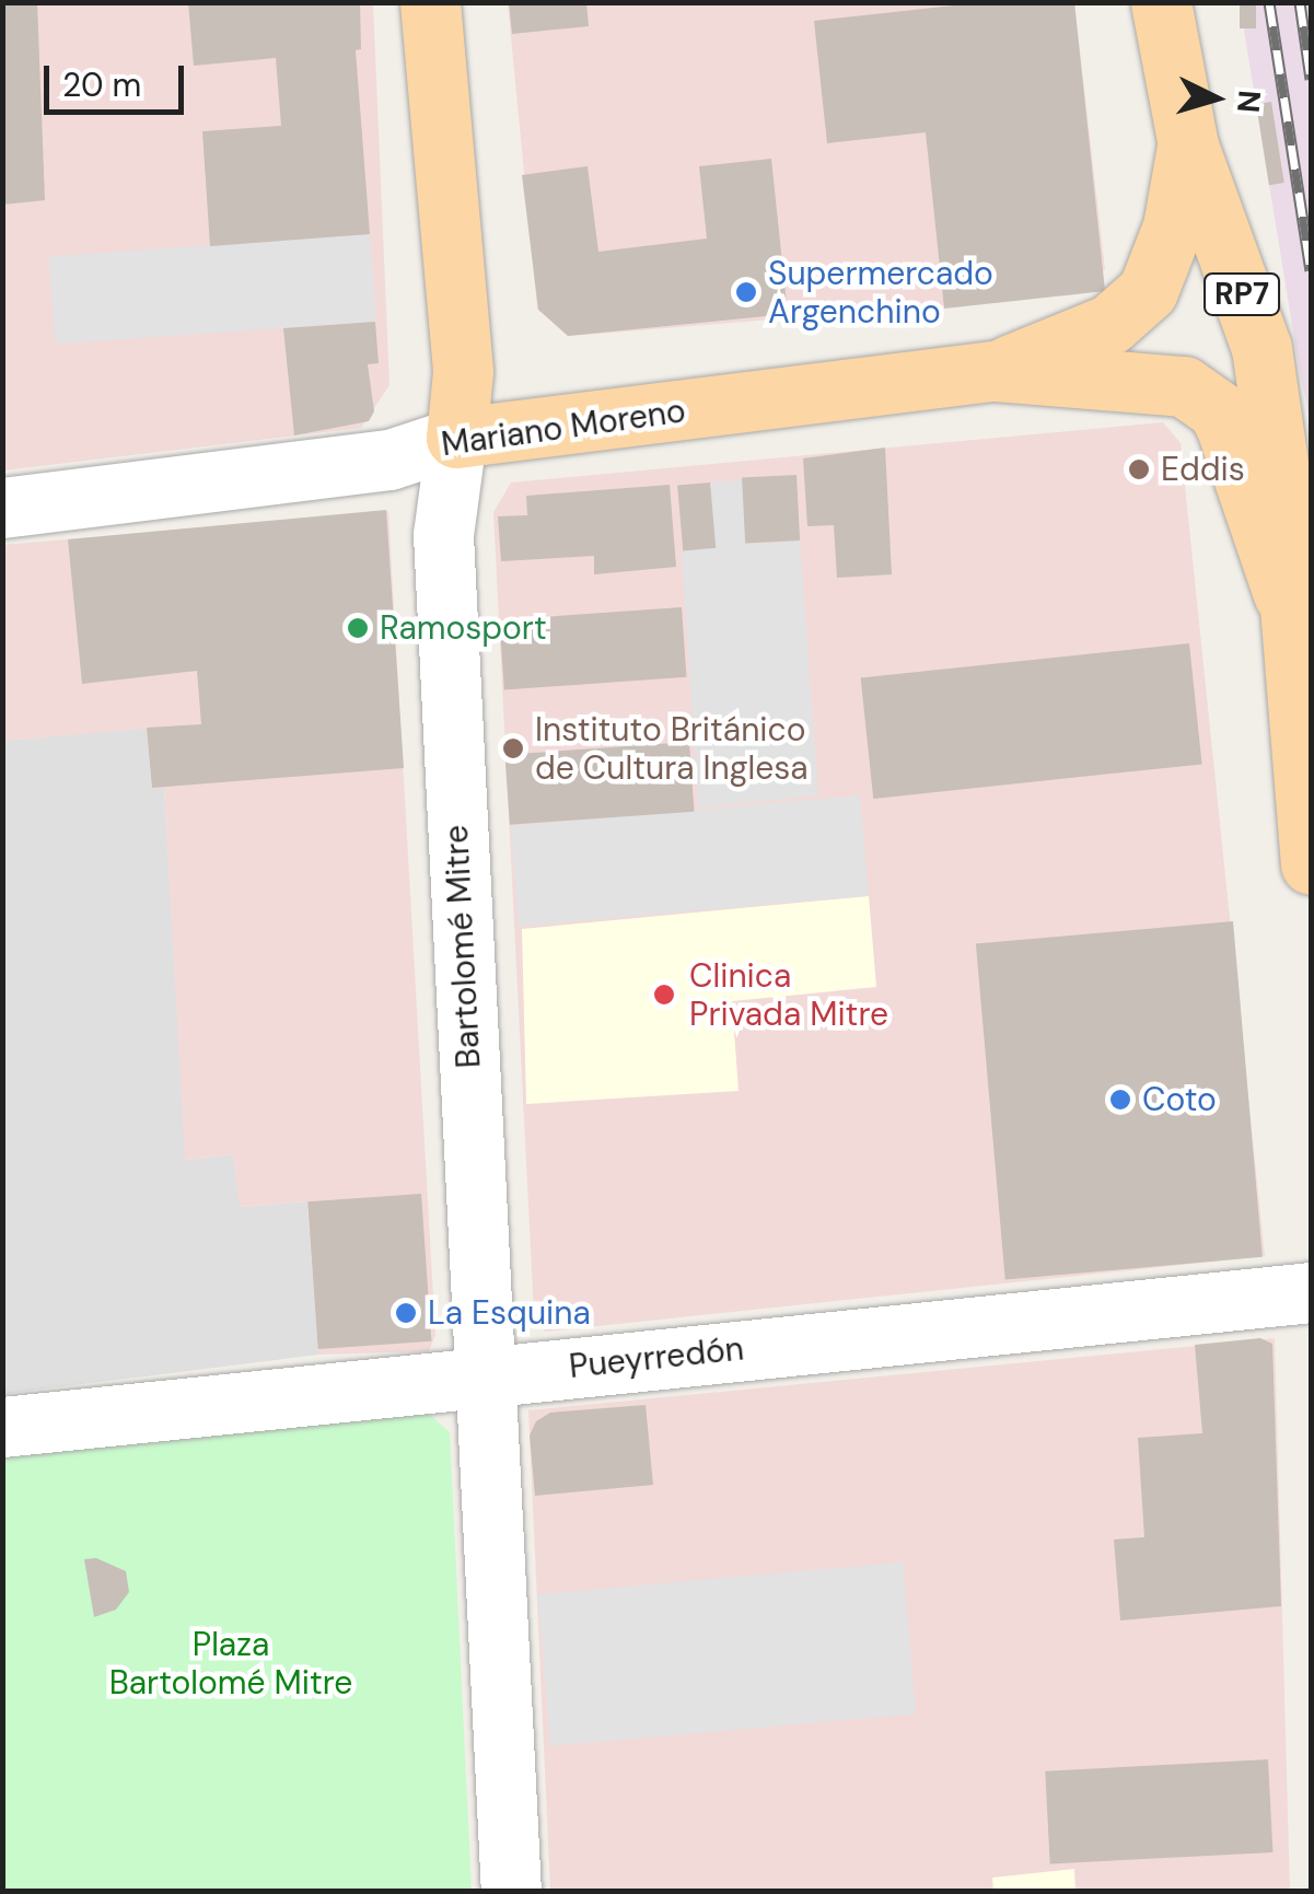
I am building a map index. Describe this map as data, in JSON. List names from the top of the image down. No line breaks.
{"streets":{"main road":["RP7","Mariano Moreno","Bartolomé Mitre"],"street":["Pueyrredón"]},"crossings":[["RP7","Mariano Moreno"],["Mariano Moreno","Bartolomé Mitre"],["Bartolomé Mitre","Pueyrredón"]],"parks":["Plaza Bartolomé Mitre"],"places":["Supermercado Argenchino","Eddis","Ramosport","Instituto Británico de Cultura Inglesa","Clinica Privada Mitre","Coto","La Esquina"],"scale_bar":"20 m","north":"right"}
